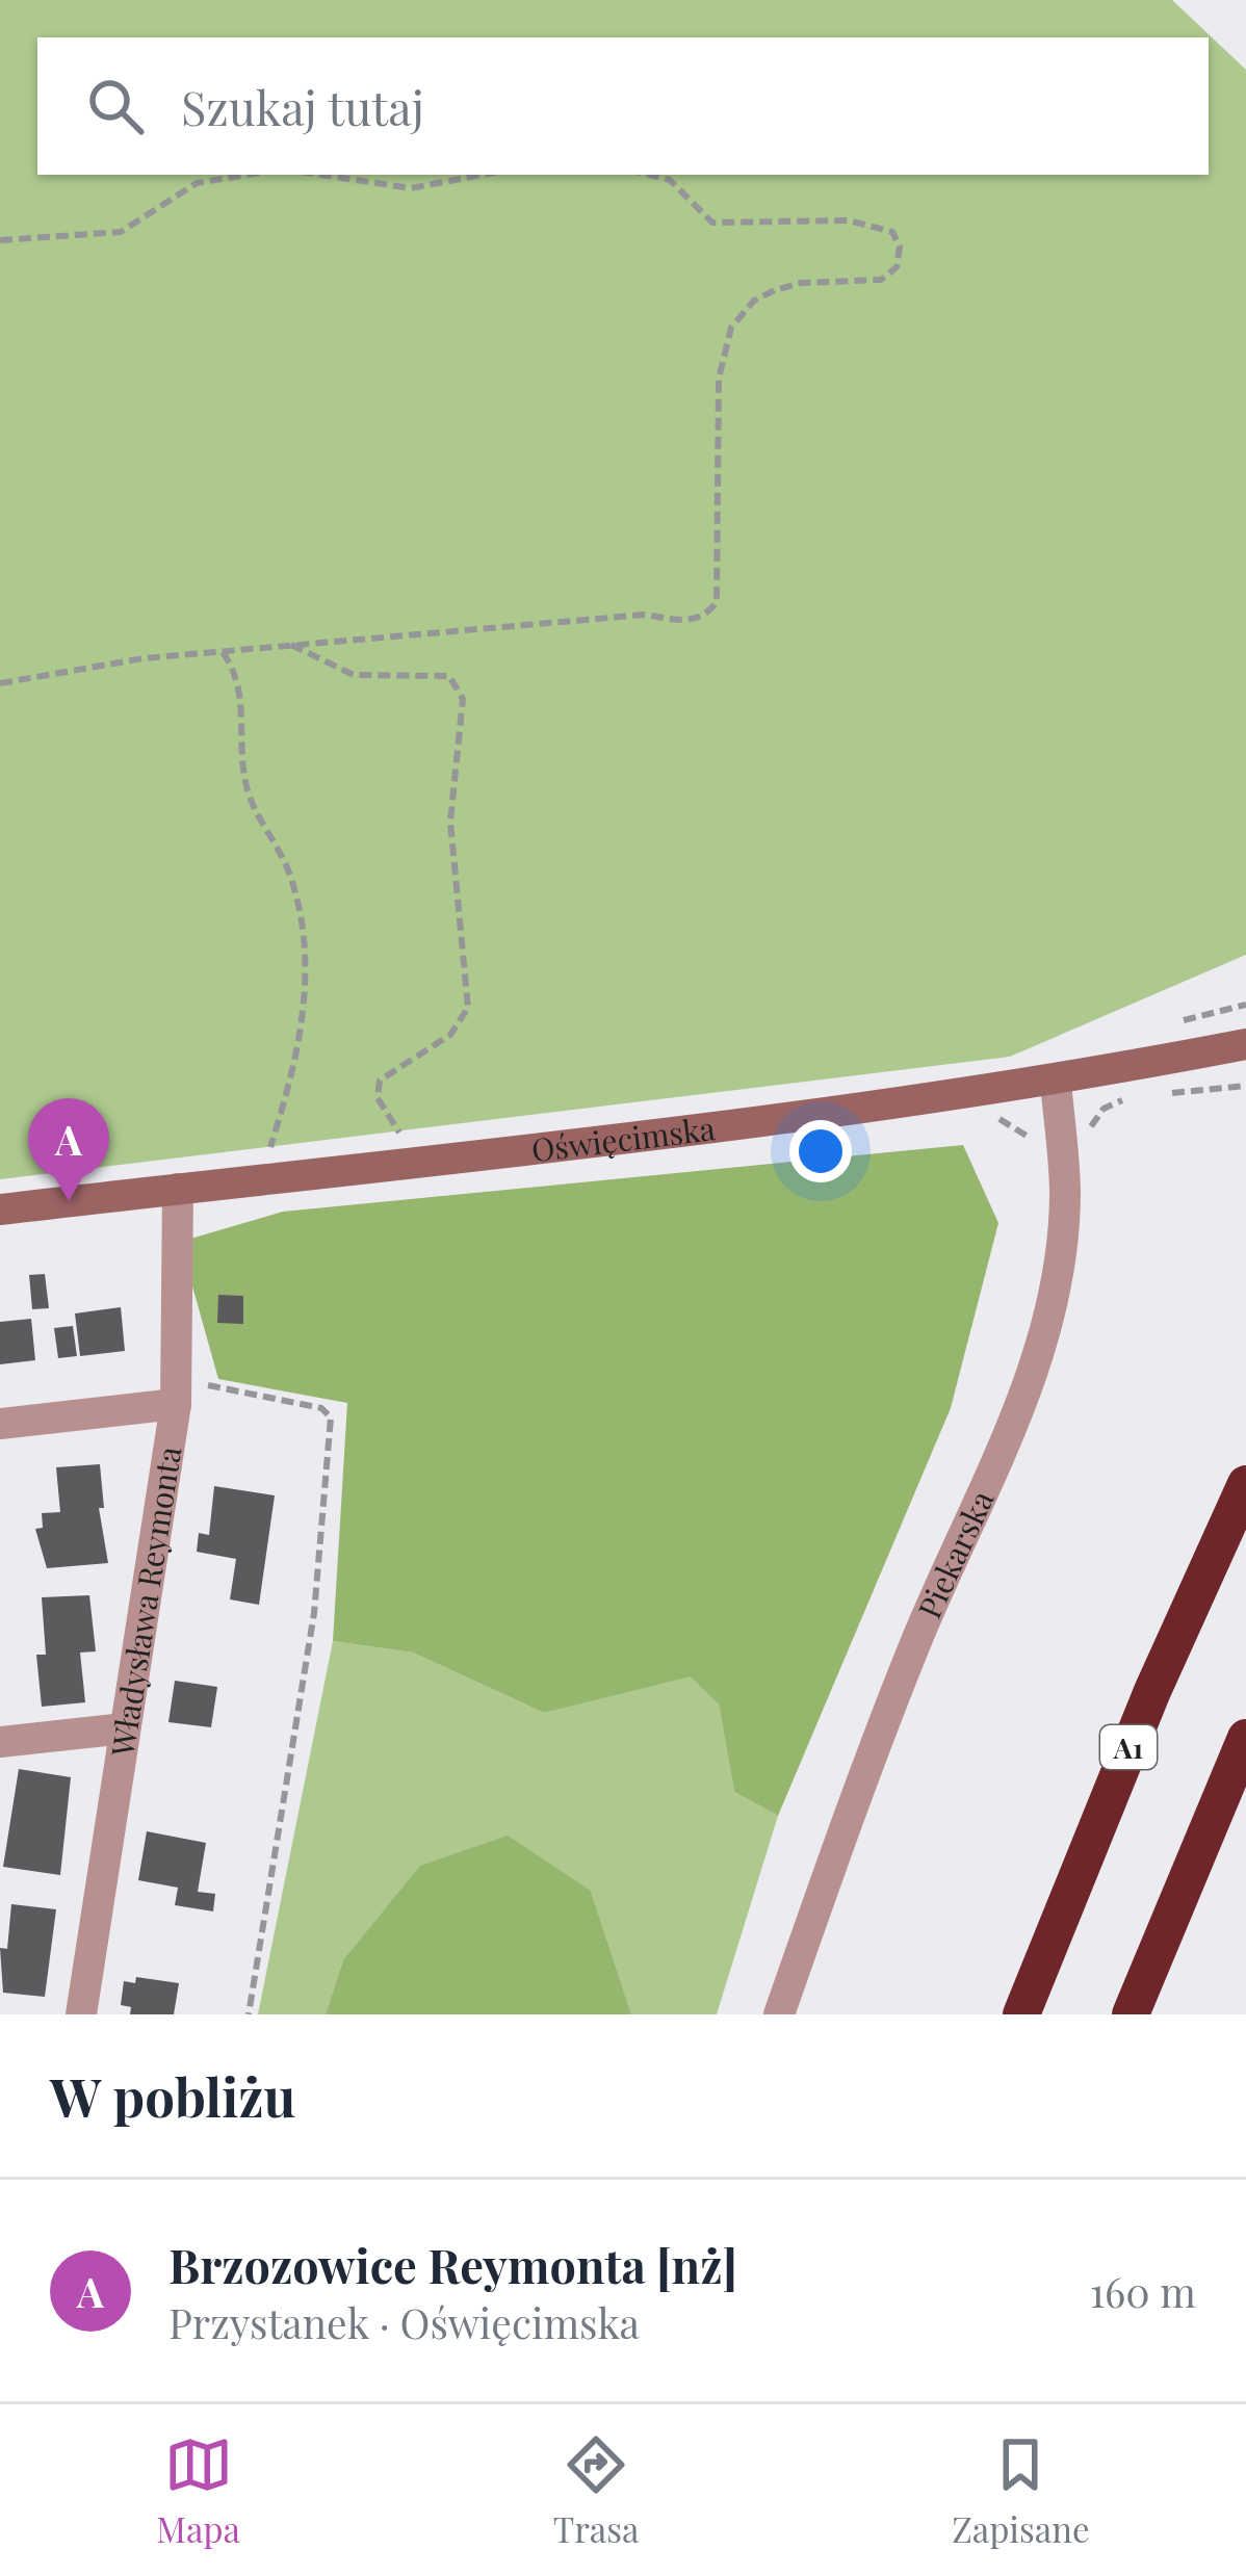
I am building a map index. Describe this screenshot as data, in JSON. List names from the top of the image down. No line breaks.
{"streets":{"highway":["A1"],"street":["Oświęcimska","Piekarska","Władysława Reymonta"]},"crossings":[["Oświęcimska","Piekarska"],["Oświęcimska","Władysława Reymonta"]],"page":{"search":"Szukaj tutaj","pins":"A","heading":"W pobliżu","list":[{"mark":"A","name":"Brzozowice Reymonta [nż]","note":"Przystanek · Oświęcimska","value":"160 m"}],"nav":["Mapa","Trasa","Zapisane"]}}
